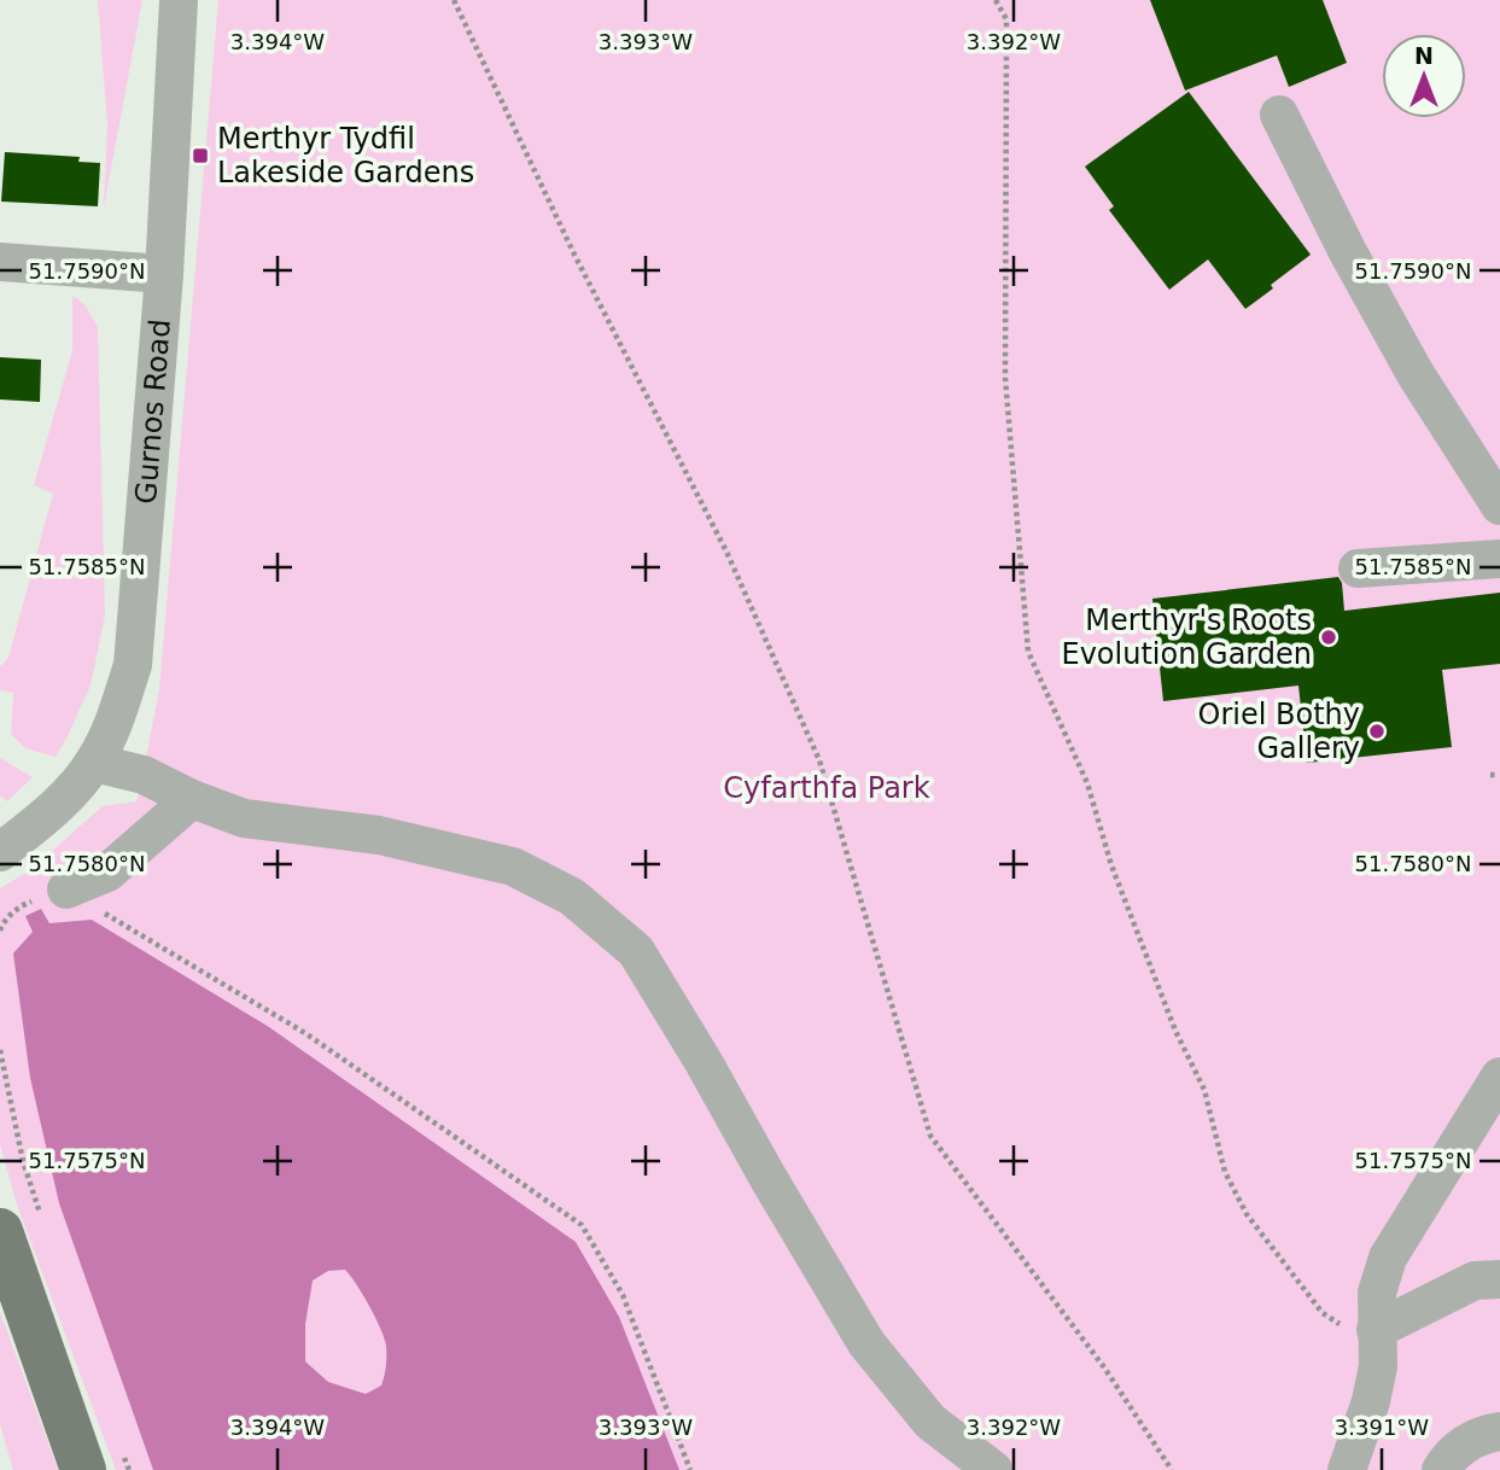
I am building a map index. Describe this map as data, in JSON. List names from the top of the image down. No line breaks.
{"streets":{"street":["Gurnos Road"]},"parks":["Cyfarthfa Park"],"places":{"transit":["Merthyr Tydfil Lakeside Gardens"],"other":["Merthyr's Roots Evolution Garden","Oriel Bothy Gallery"]},"north":"top","coordinates":["3.394°W","3.393°W","3.392°W","51.7590°N","51.7585°N","51.7580°N","51.7575°N","3.391°W"]}
